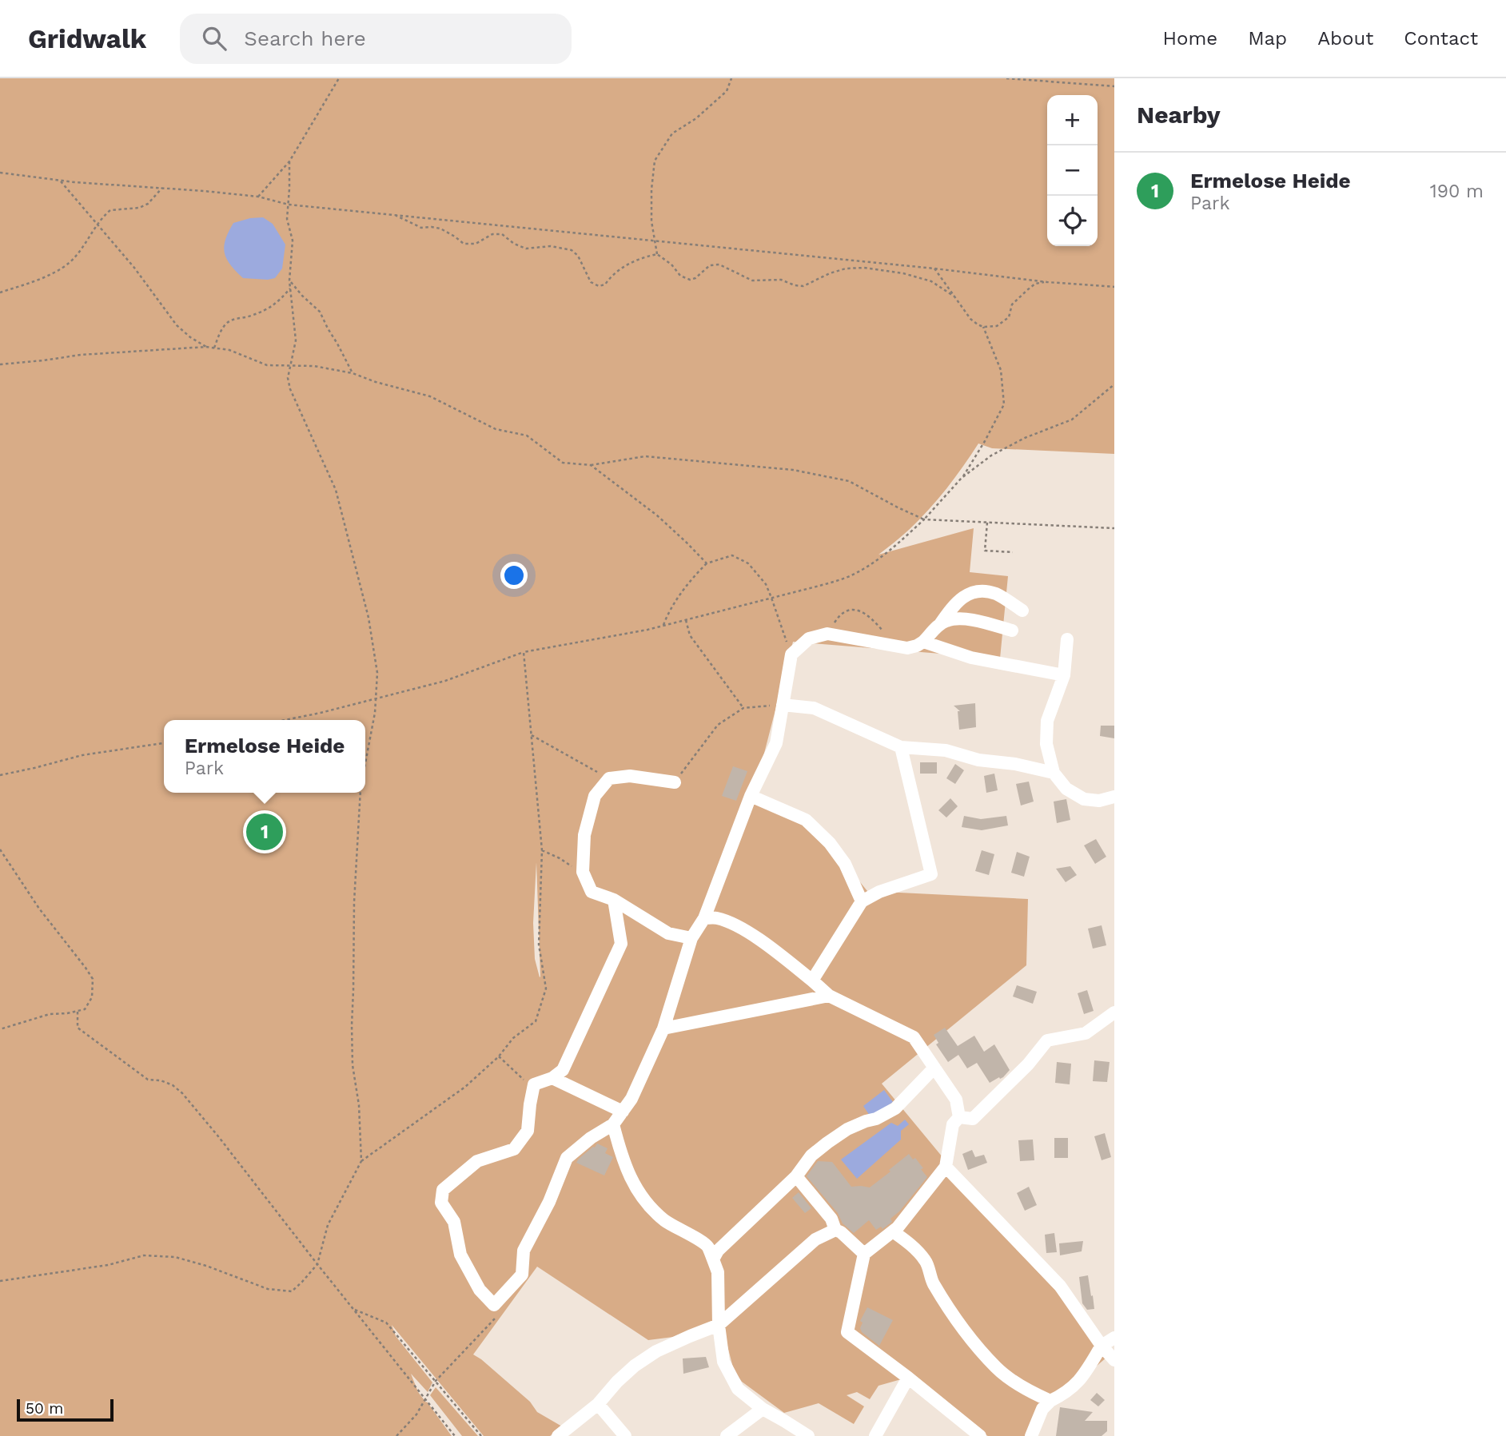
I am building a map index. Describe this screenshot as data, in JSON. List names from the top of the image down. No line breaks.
{"scale_bar":"50 m","page":{"header":"Gridwalk","search":"Search here","nav":["Home","Map","About","Contact"],"heading":"Nearby","map_buttons":["+","−"],"list":[{"mark":"1","name":"Ermelose Heide","note":"Park","value":"190 m"}],"popup":["Ermelose Heide","Park"],"pins":"1","scale":"50 m"}}
